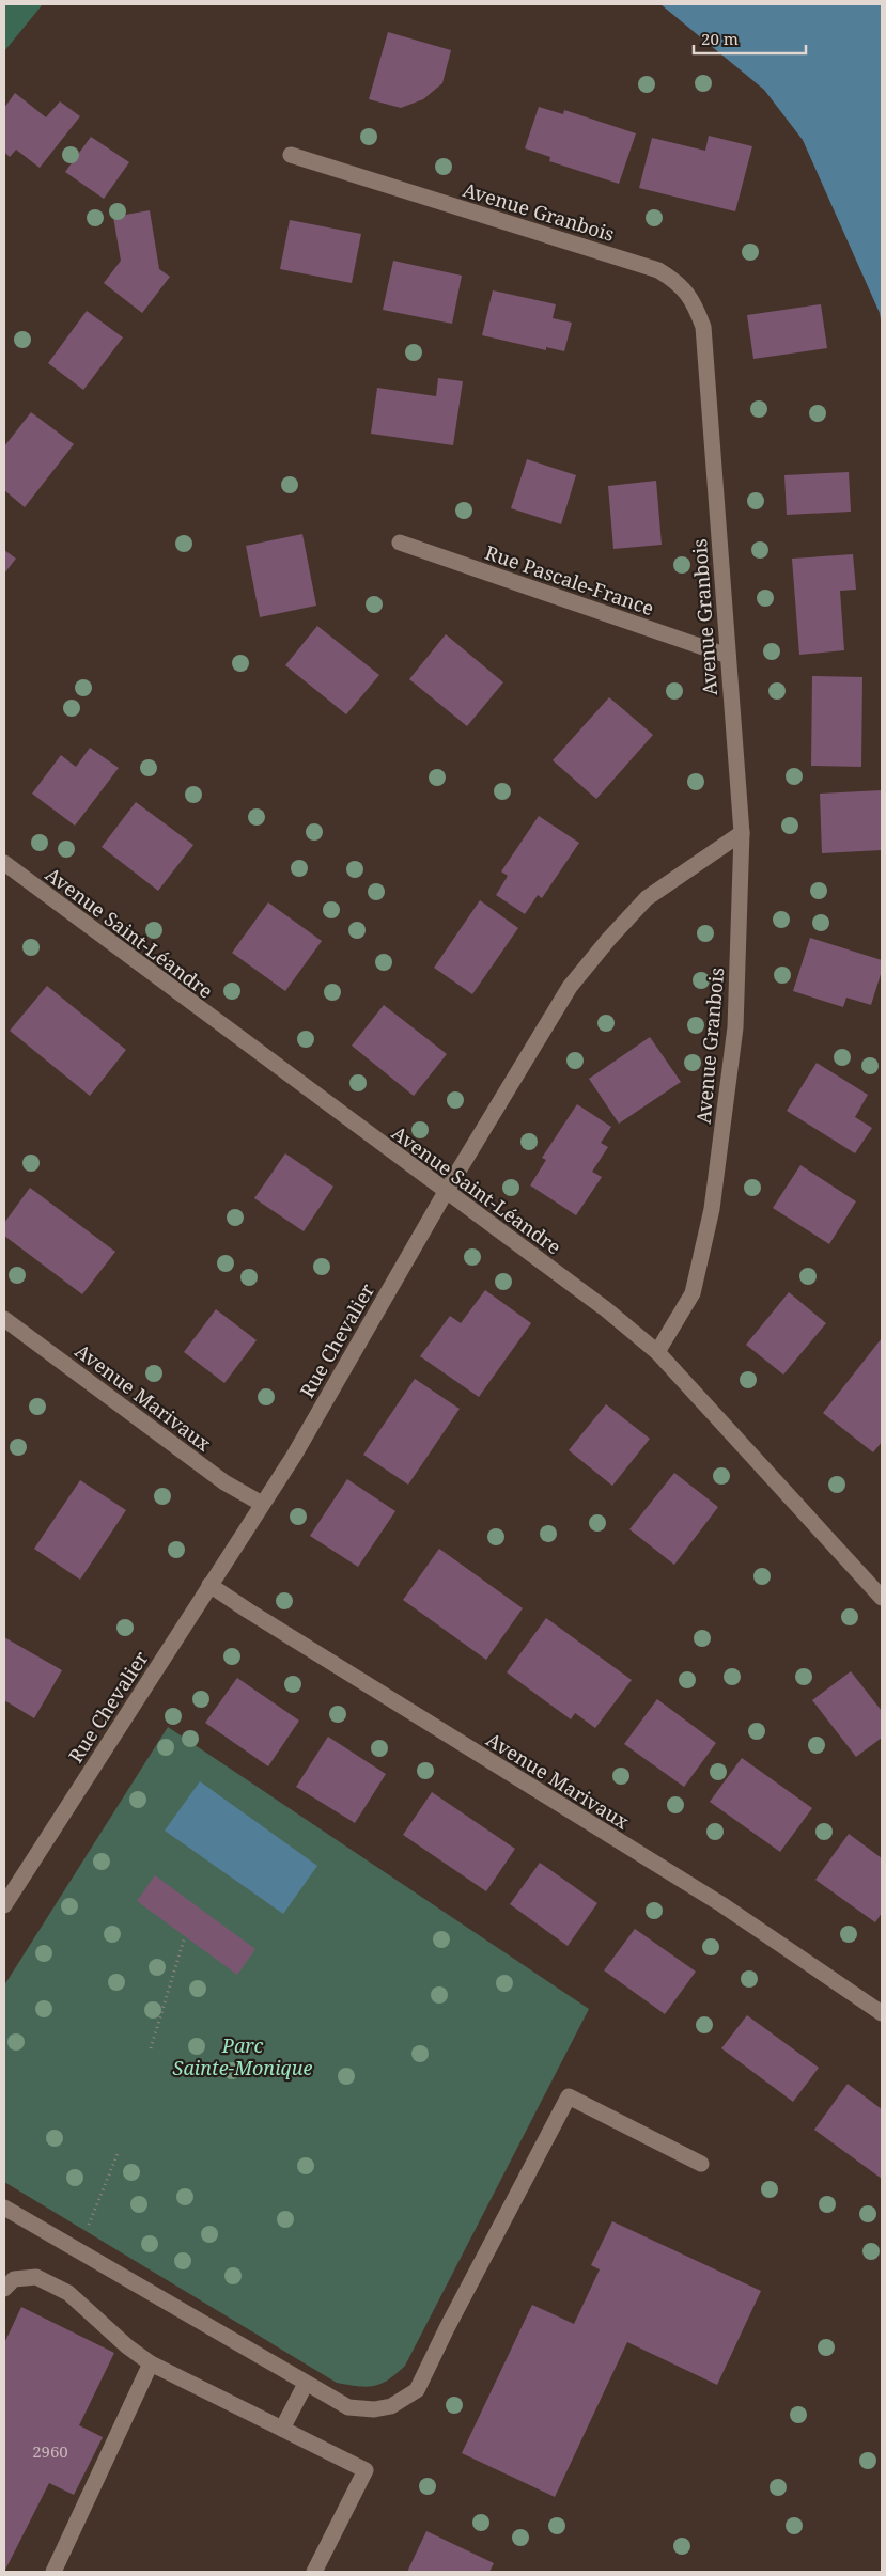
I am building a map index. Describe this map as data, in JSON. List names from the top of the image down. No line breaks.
{"streets":{"street":["Avenue Granbois","Rue Pascale-France","Avenue Saint-Léandre","Rue Chevalier","Avenue Marivaux"]},"crossings":[["Avenue Granbois","Rue Pascale-France"],["Avenue Granbois","Avenue Saint-Léandre"],["Avenue Granbois","Rue Chevalier"],["Avenue Saint-Léandre","Rue Chevalier"],["Rue Chevalier","Avenue Marivaux"]],"parks":["Parc Sainte-Monique"],"house_numbers":["2960"],"scale_bar":"20 m"}
